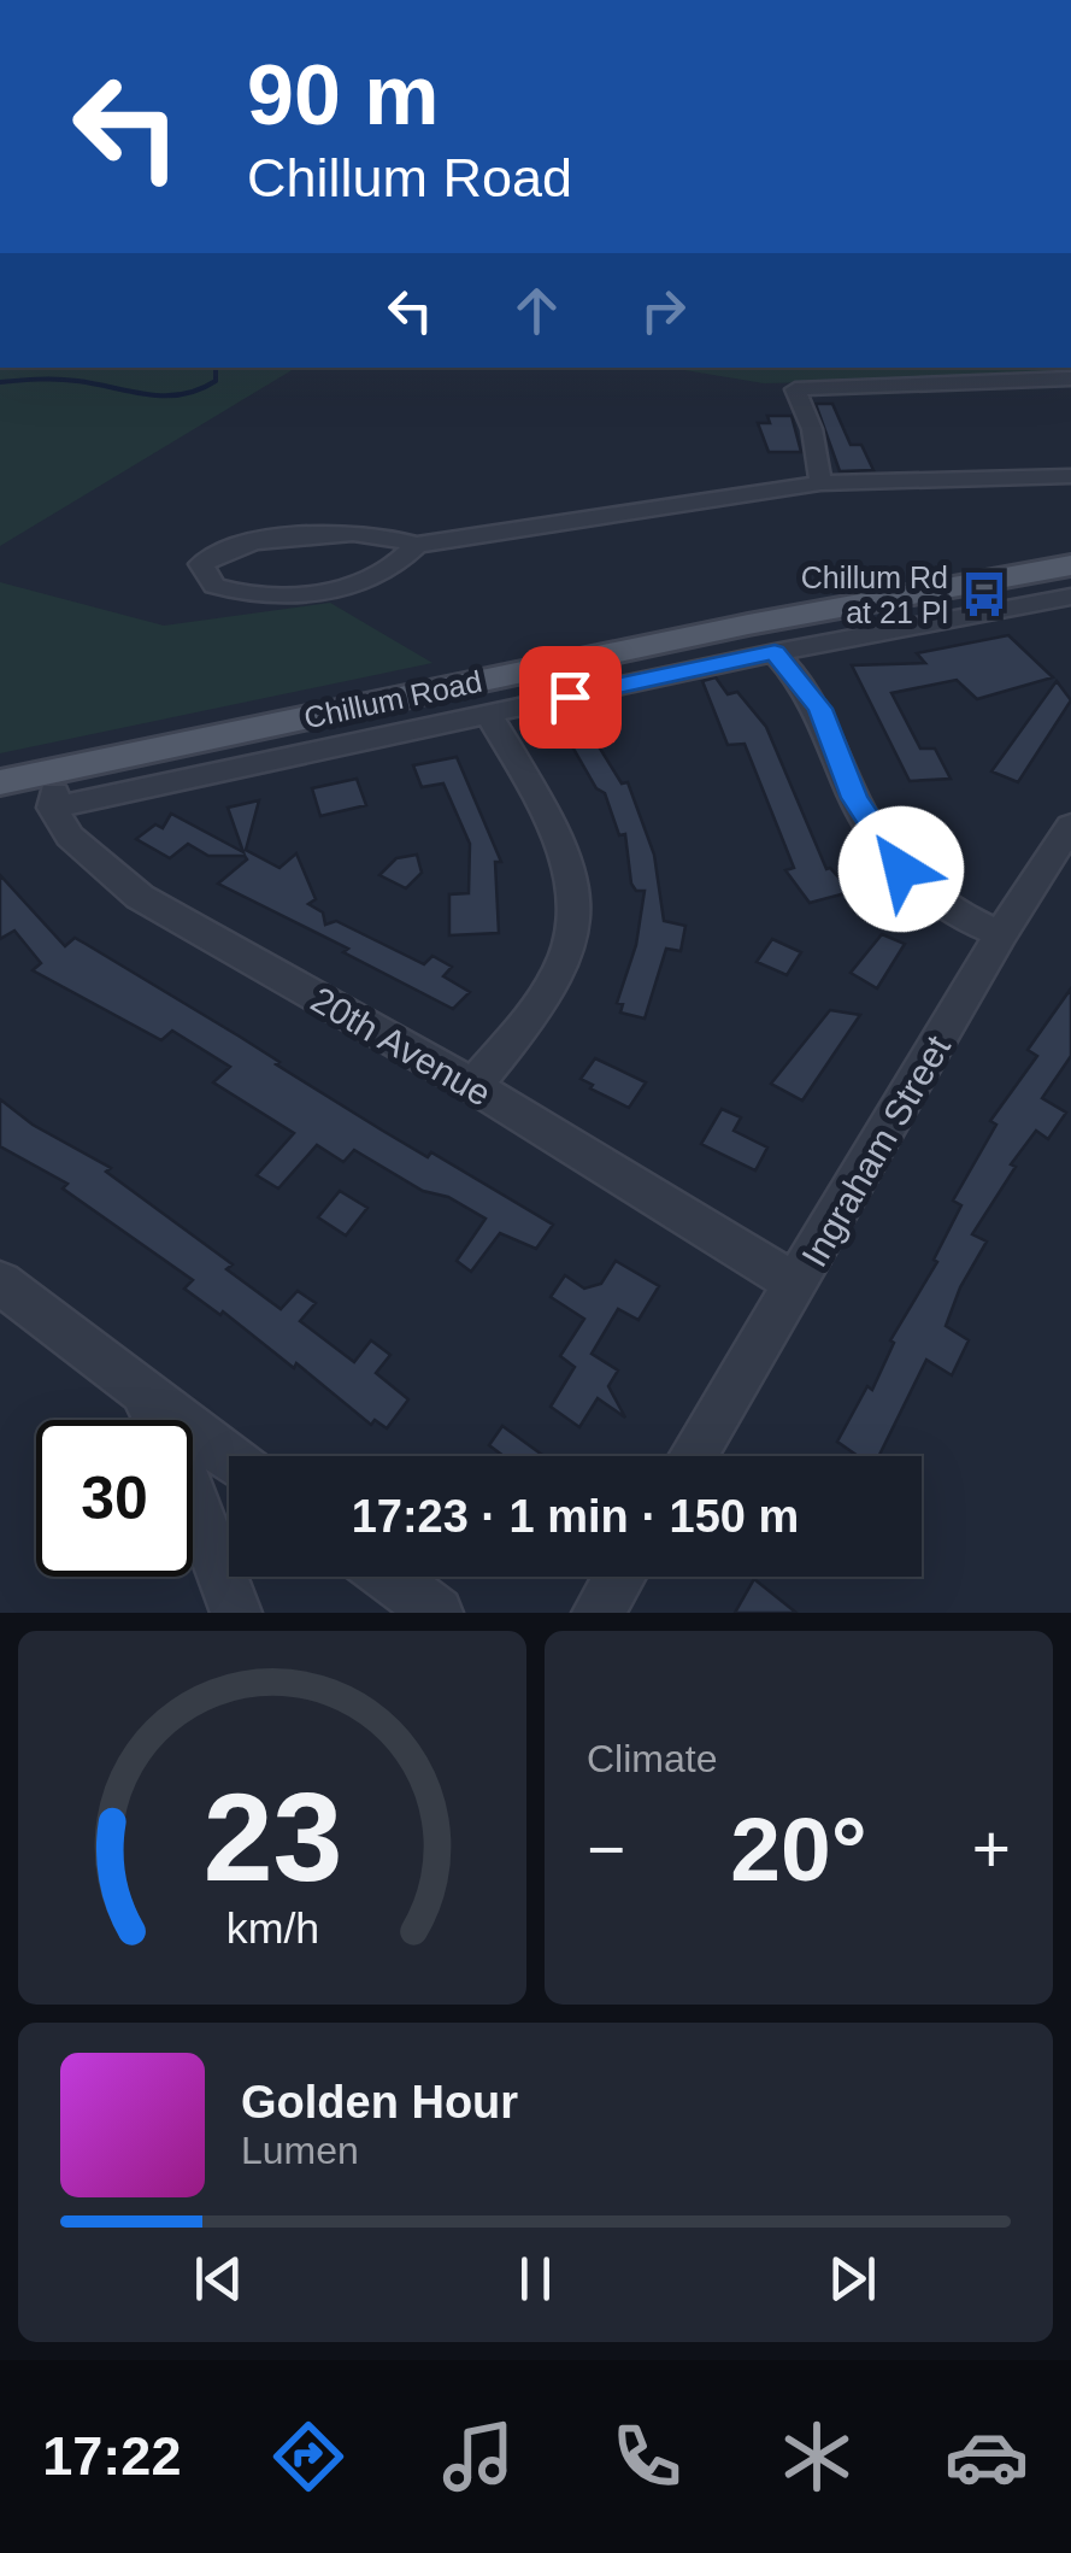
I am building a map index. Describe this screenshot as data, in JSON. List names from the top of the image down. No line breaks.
{"streets":{"main road":["Chillum Road"],"street":["20th Avenue","Ingraham Street"]},"crossings":[["Chillum Road","20th Avenue"],["20th Avenue","Ingraham Street"]],"places":{"bus stop":["Chillum Rd at 21 Pl"]},"page":{"turn":["90 m","Chillum Road"],"limit":"30","trip":"17:23 · 1 min · 150 m","tile":"Climate","heat":["−","20°","+"],"song":["Golden Hour","Lumen"],"tabs":"17:22","gauge":["23","km/h"]}}
